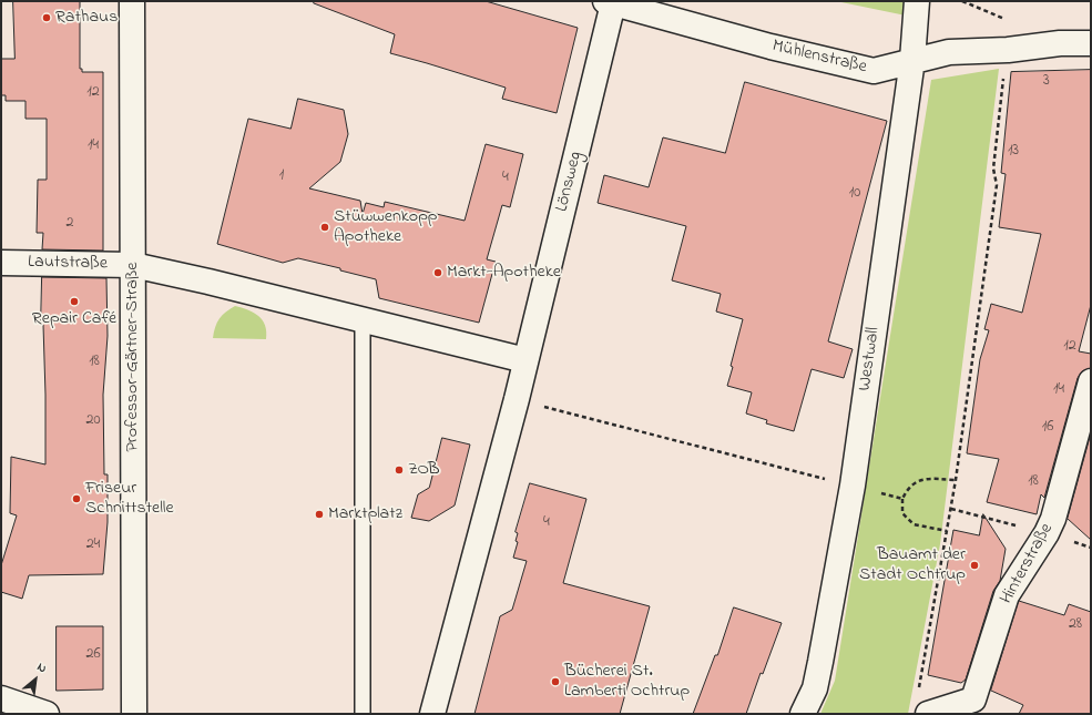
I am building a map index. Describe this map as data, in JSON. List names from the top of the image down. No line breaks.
{"streets":{"street":["Mühlenstraße","Lönsweg","Lautstraße","Professor-Gärtner-Straße","Westwall","Hinterstraße"]},"crossings":[["Mühlenstraße","Lönsweg"],["Mühlenstraße","Westwall"],["Lautstraße","Professor-Gärtner-Straße"]],"places":["Rathaus","Stüwwenkopp Apotheke","Markt-Apotheke","Repair Café","ZOB","Friseur Schnittstelle","Marktplatz","Bauamt der Stadt Ochtrup","Bücherei St. Lamberti Ochtrup"],"house_numbers":["3","12","14","13","1","4","10","2","12","18","14","20","16","18","4","24","28","26"],"north":"top right"}
